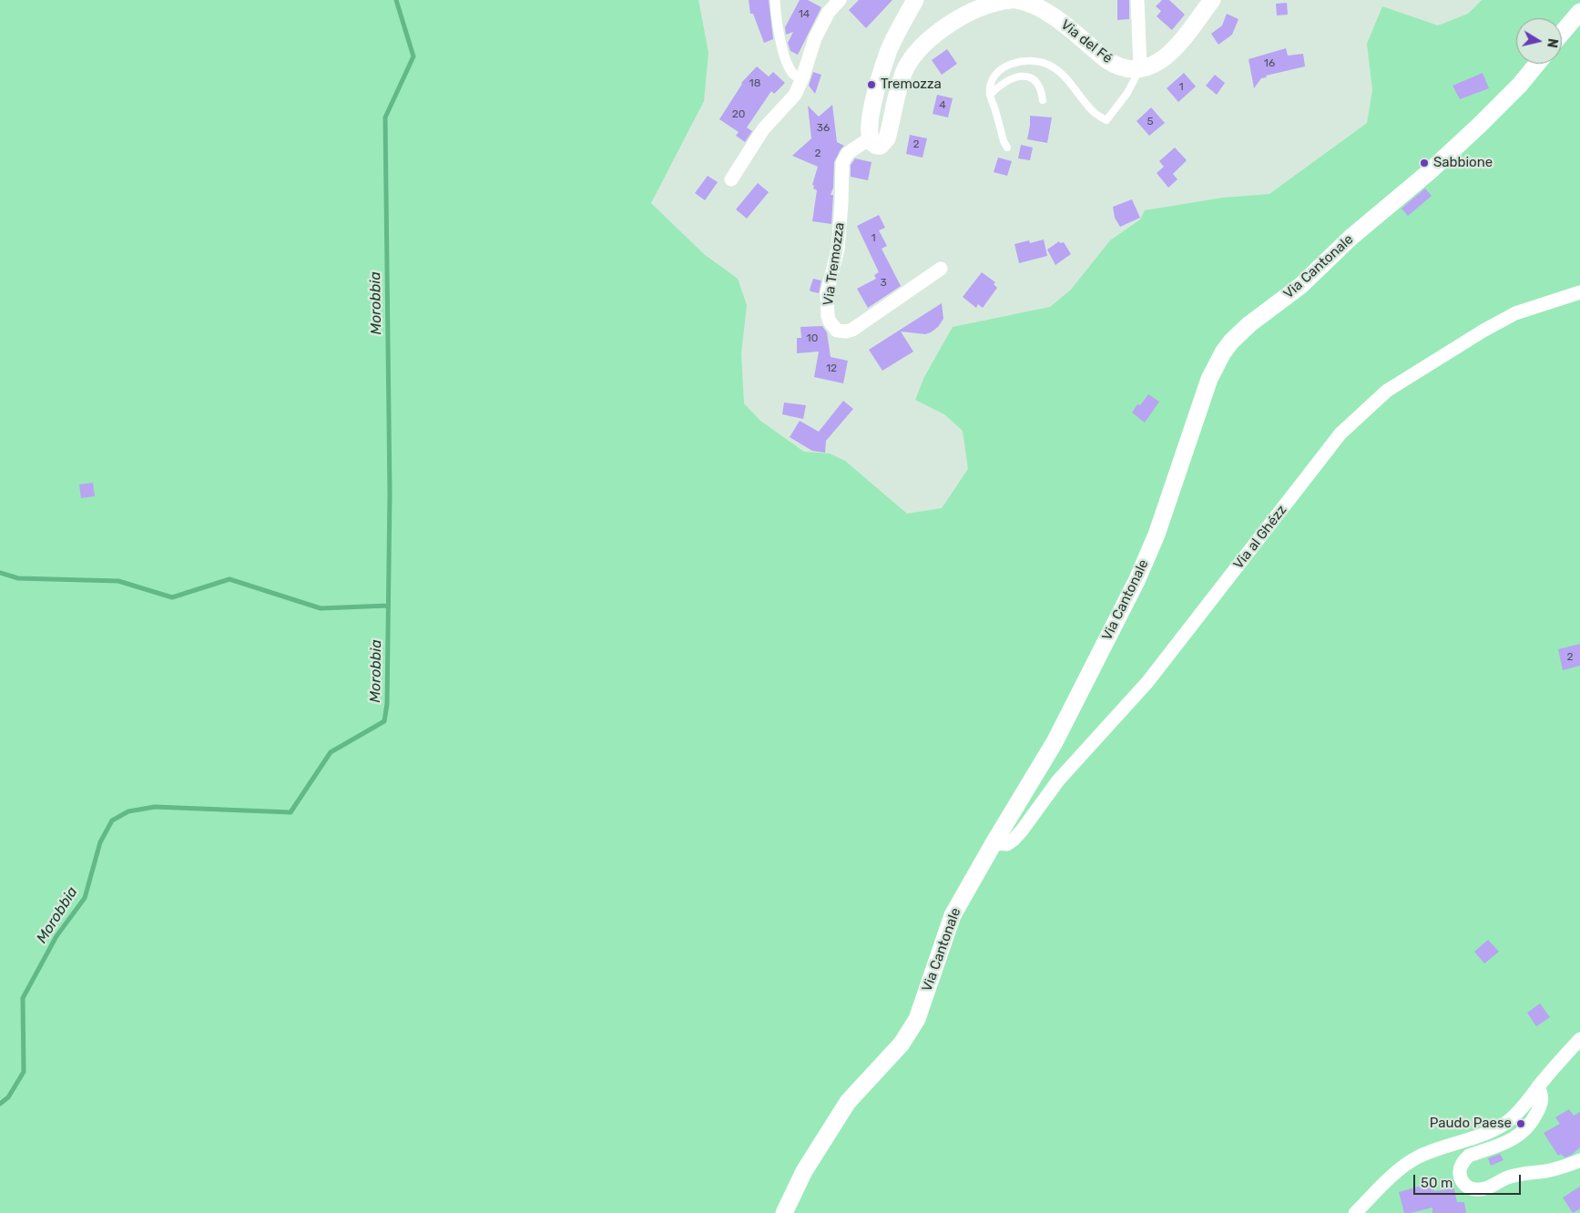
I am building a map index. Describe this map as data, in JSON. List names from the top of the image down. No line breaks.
{"streets":{"street":["Via del Fé","Via Tremozza","Via Cantonale","Via al Ghézz"]},"crossings":[["Via Cantonale","Via al Ghézz"]],"water":["Morobbia"],"places":["Tremozza","Sabbione","Paudo Paese"],"house_numbers":["14","16","18","1","4","20","5","36","2","2","1","3","10","12","2"],"scale_bar":"50 m","north":"right"}
